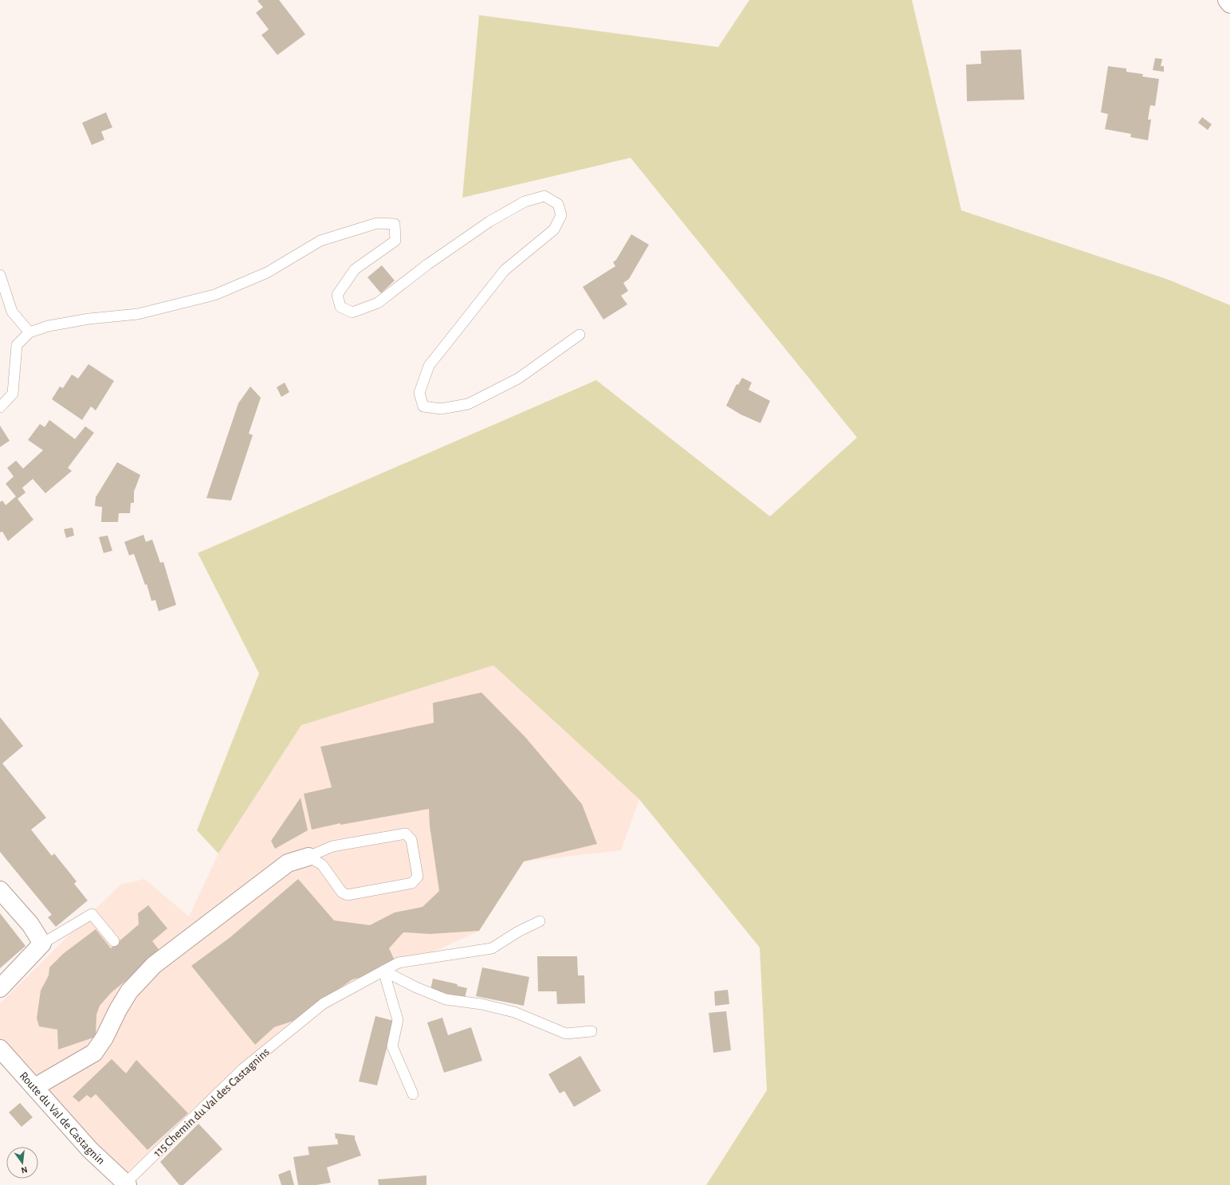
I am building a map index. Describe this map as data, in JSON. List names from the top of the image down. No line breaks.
{"streets":{"street":["Route du Val de Castagnin"],"lane":["115 Chemin du Val des Castagnins"]},"crossings":[["115 Chemin du Val des Castagnins","Route du Val de Castagnin"]],"north":"bottom"}
